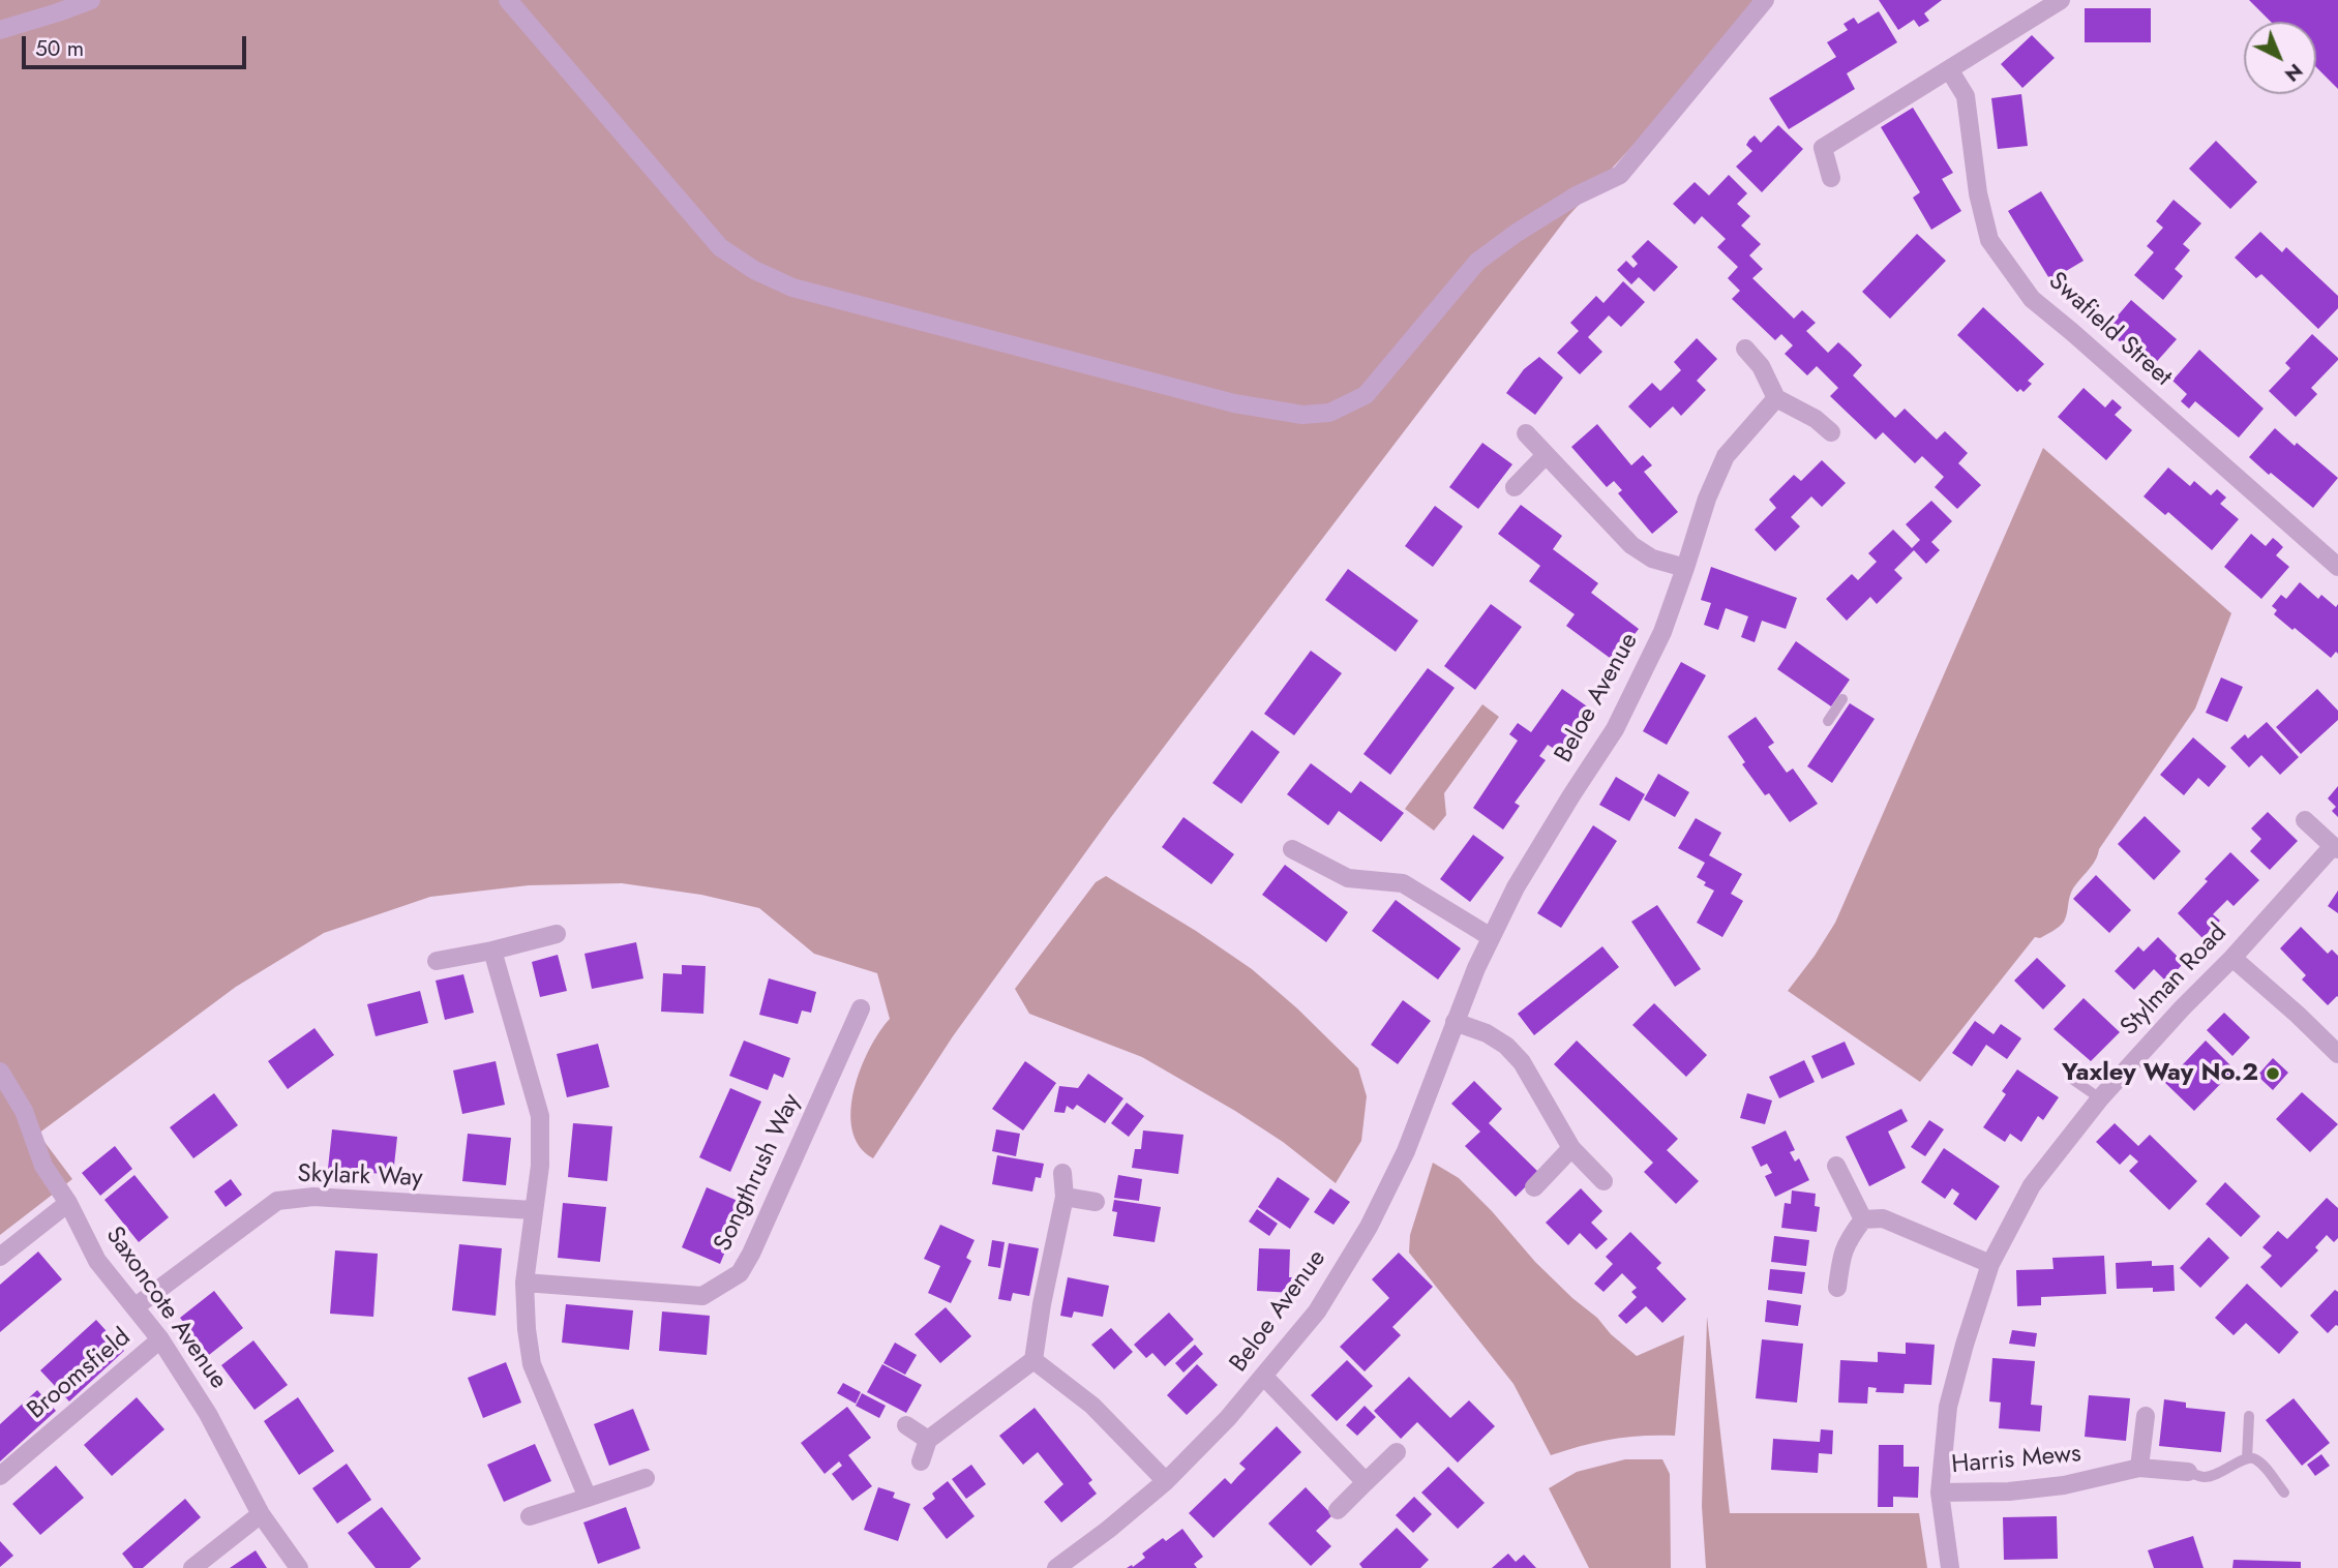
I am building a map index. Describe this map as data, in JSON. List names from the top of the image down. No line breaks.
{"streets":{"street":["Swafield Street","Beloe Avenue","Stylman Road","Songthrush Way","Skylark Way","Saxoncote Avenue","Broomsfield","Harris Mews"]},"crossings":[["Stylman Road","Harris Mews"],["Skylark Way","Saxoncote Avenue"],["Saxoncote Avenue","Broomsfield"]],"places":["Yaxley Way No.2"],"scale_bar":"50 m","north":"bottom right"}
